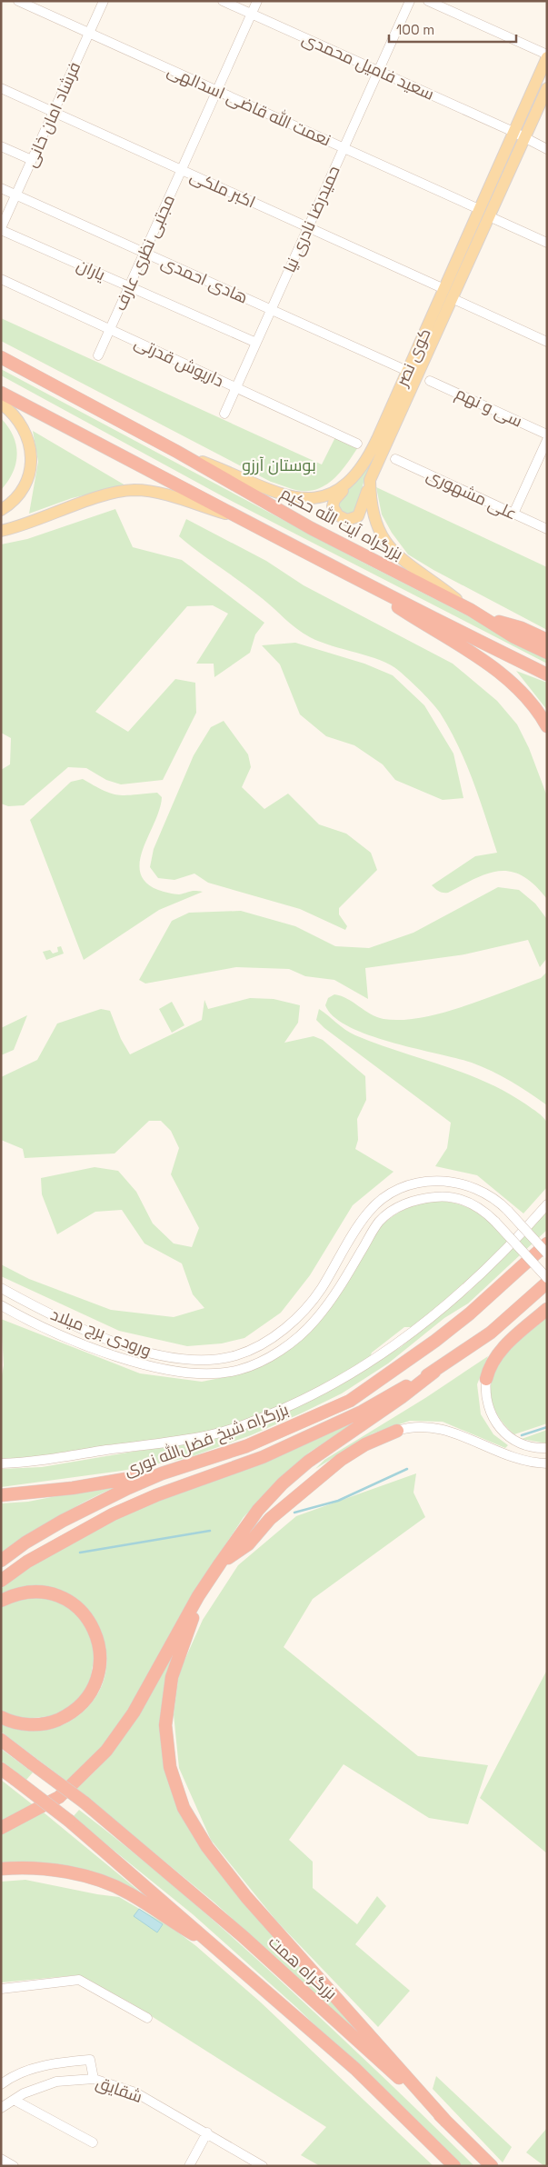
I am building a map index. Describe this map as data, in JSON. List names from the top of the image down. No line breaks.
{"streets":{"highway":["بزرگراه آیت الله حکیم","بزرگراه شیخ فضل‌الله نوری","بزرگراه همت"],"main road":["کوی نصر"],"street":["سعید فامیل محمدی","نعمت الله قاضی اسدالهی","فرشاد امان خانی","اکبر ملکی","حمیدرضا نادری نیا","مجتبی نظری عارف","یاران","هادی احمدی","داریوش قدرتی","سی و نهم","علی مشهوری","ورودی برج میلاد","شقایق"]},"crossings":[["سعید فامیل محمدی","حمیدرضا نادری نیا"],["سعید فامیل محمدی","مجتبی نظری عارف"],["سعید فامیل محمدی","کوی نصر"],["نعمت الله قاضی اسدالهی","فرشاد امان خانی"],["نعمت الله قاضی اسدالهی","حمیدرضا نادری نیا"],["نعمت الله قاضی اسدالهی","مجتبی نظری عارف"],["نعمت الله قاضی اسدالهی","کوی نصر"],["فرشاد امان خانی","اکبر ملکی"],["فرشاد امان خانی","یاران"],["فرشاد امان خانی","هادی احمدی"],["اکبر ملکی","حمیدرضا نادری نیا"],["اکبر ملکی","مجتبی نظری عارف"],["اکبر ملکی","کوی نصر"],["حمیدرضا نادری نیا","یاران"],["حمیدرضا نادری نیا","هادی احمدی"],["حمیدرضا نادری نیا","داریوش قدرتی"],["مجتبی نظری عارف","یاران"],["مجتبی نظری عارف","هادی احمدی"],["مجتبی نظری عارف","داریوش قدرتی"],["هادی احمدی","کوی نصر"],["کوی نصر","بزرگراه آیت الله حکیم"]],"parks":["بوستان آرزو"],"scale_bar":"100 m"}
